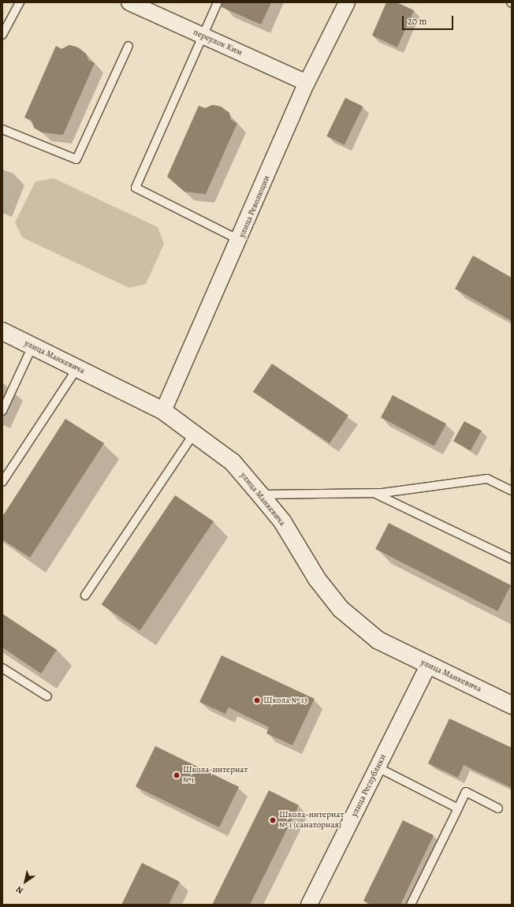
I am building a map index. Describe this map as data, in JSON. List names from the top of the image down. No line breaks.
{"streets":{"street":["переулок Ким","улица Революции","улица Манкевича","улица Республики"]},"crossings":[["переулок Ким","улица Революции"],["улица Революции","улица Манкевича"],["улица Манкевича","улица Республики"]],"places":["Школа № 13","Школа-интернат №1","Школа-интернат № 1 (санаторная)"],"scale_bar":"20 m","north":"bottom left"}
